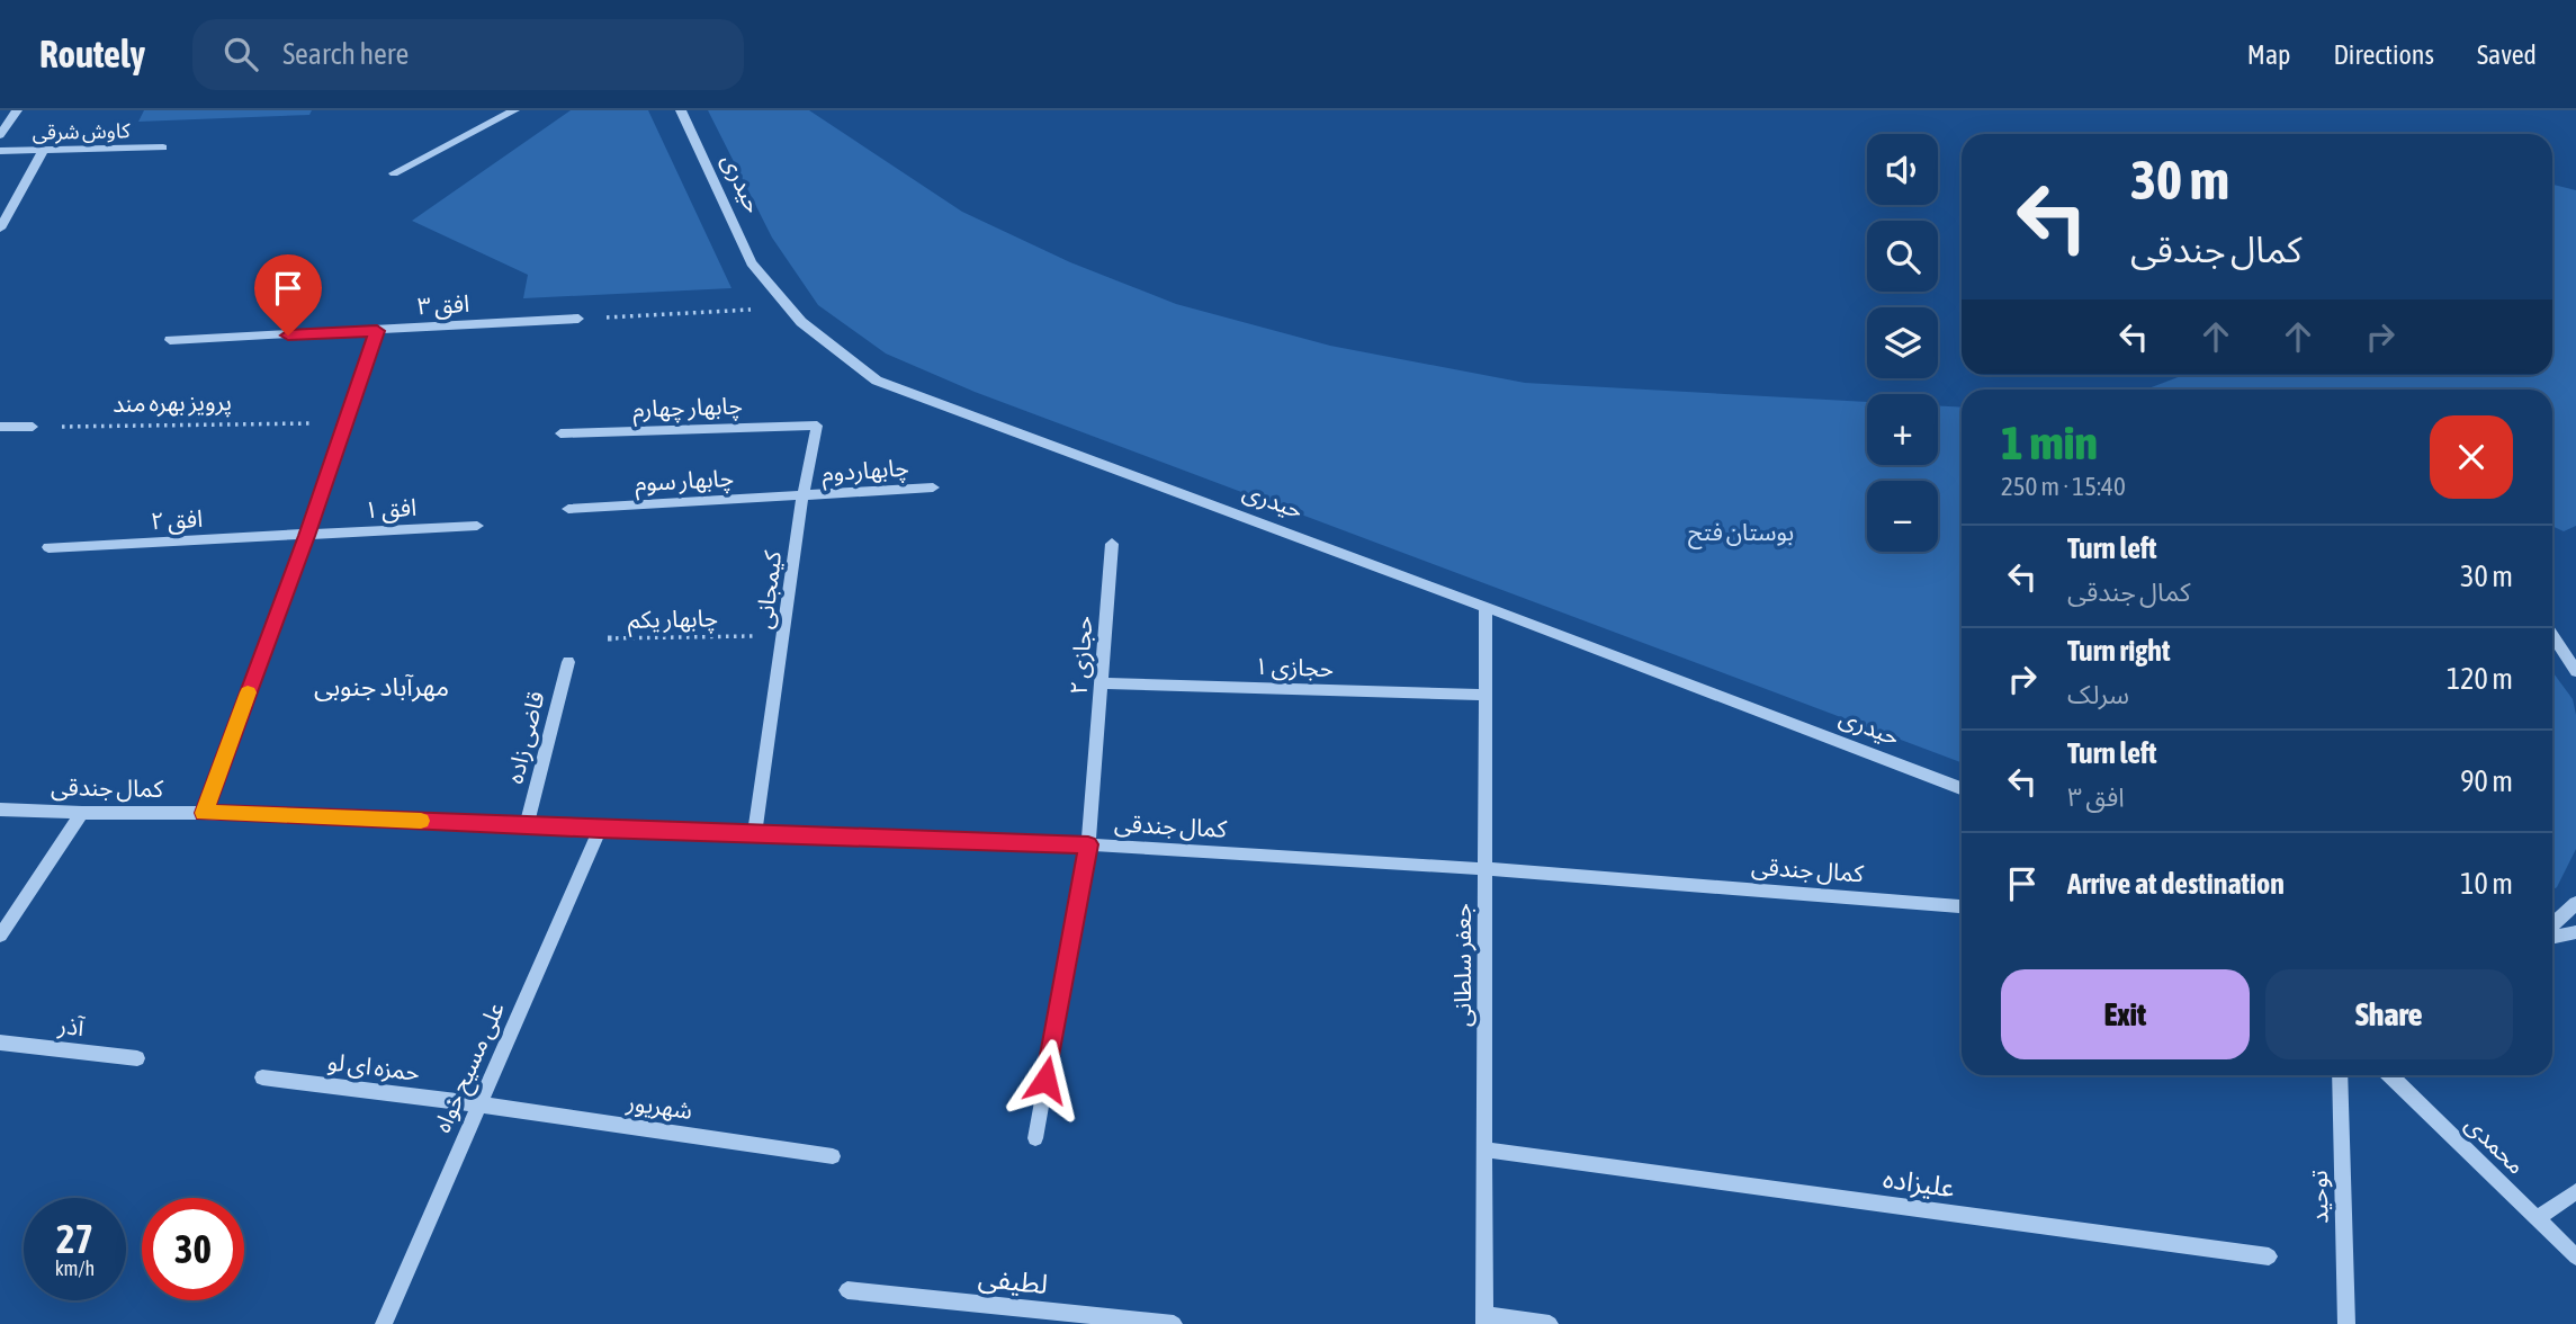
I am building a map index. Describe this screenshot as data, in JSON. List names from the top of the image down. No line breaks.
{"streets":{"street":["کاوش شرقی","حیدری","افق ۳","چابهار چهارم","چابهاردوم","چابهار سوم","افق ۱","افق ۲","کیمجانی","حجازی ۲","حجازی ۱","قاضی زاده","کمال جندقی","جعفر سلطانی","آذر","حمزه ای لو","علی مسیح خواه","شهریور","محمدی","علیزاده","توحید","لطیفی"],"path":["پرویز بهره‌ مند","چابهار یکم"]},"crossings":[["حیدری","جعفر سلطانی"],["چابهار چهارم","کیمجانی"],["چابهاردوم","چابهار سوم"],["چابهاردوم","کیمجانی"],["چابهار سوم","کیمجانی"],["افق ۱","افق ۲"],["کیمجانی","چابهار یکم"],["کیمجانی","کمال جندقی"],["حجازی ۲","حجازی ۱"],["حجازی ۲","کمال جندقی"],["حجازی ۱","جعفر سلطانی"],["قاضی زاده","کمال جندقی"],["کمال جندقی","جعفر سلطانی"],["کمال جندقی","علی مسیح خواه"],["جعفر سلطانی","علیزاده"],["حمزه ای لو","علی مسیح خواه"],["حمزه ای لو","شهریور"],["علی مسیح خواه","شهریور"]],"districts":["مهرآباد جنوبی"],"parks":["بوستان فتح"],"page":{"header":"Routely","search":"Search here","nav":["Map","Directions","Saved"],"map_buttons":["+","−"],"turn":["30 m","کمال جندقی"],"heading":["1 min","250 m · 15:40"],"list":[{"name":"Turn left","note":"کمال جندقی","value":"30 m"},{"name":"Turn right","note":"سرلک","value":"120 m"},{"name":"Turn left","note":"افق ۳","value":"90 m"},{"name":"Arrive at destination","value":"10 m"}],"buttons":["Exit","Share"],"speed":"27 km/h","limit":"30"}}
